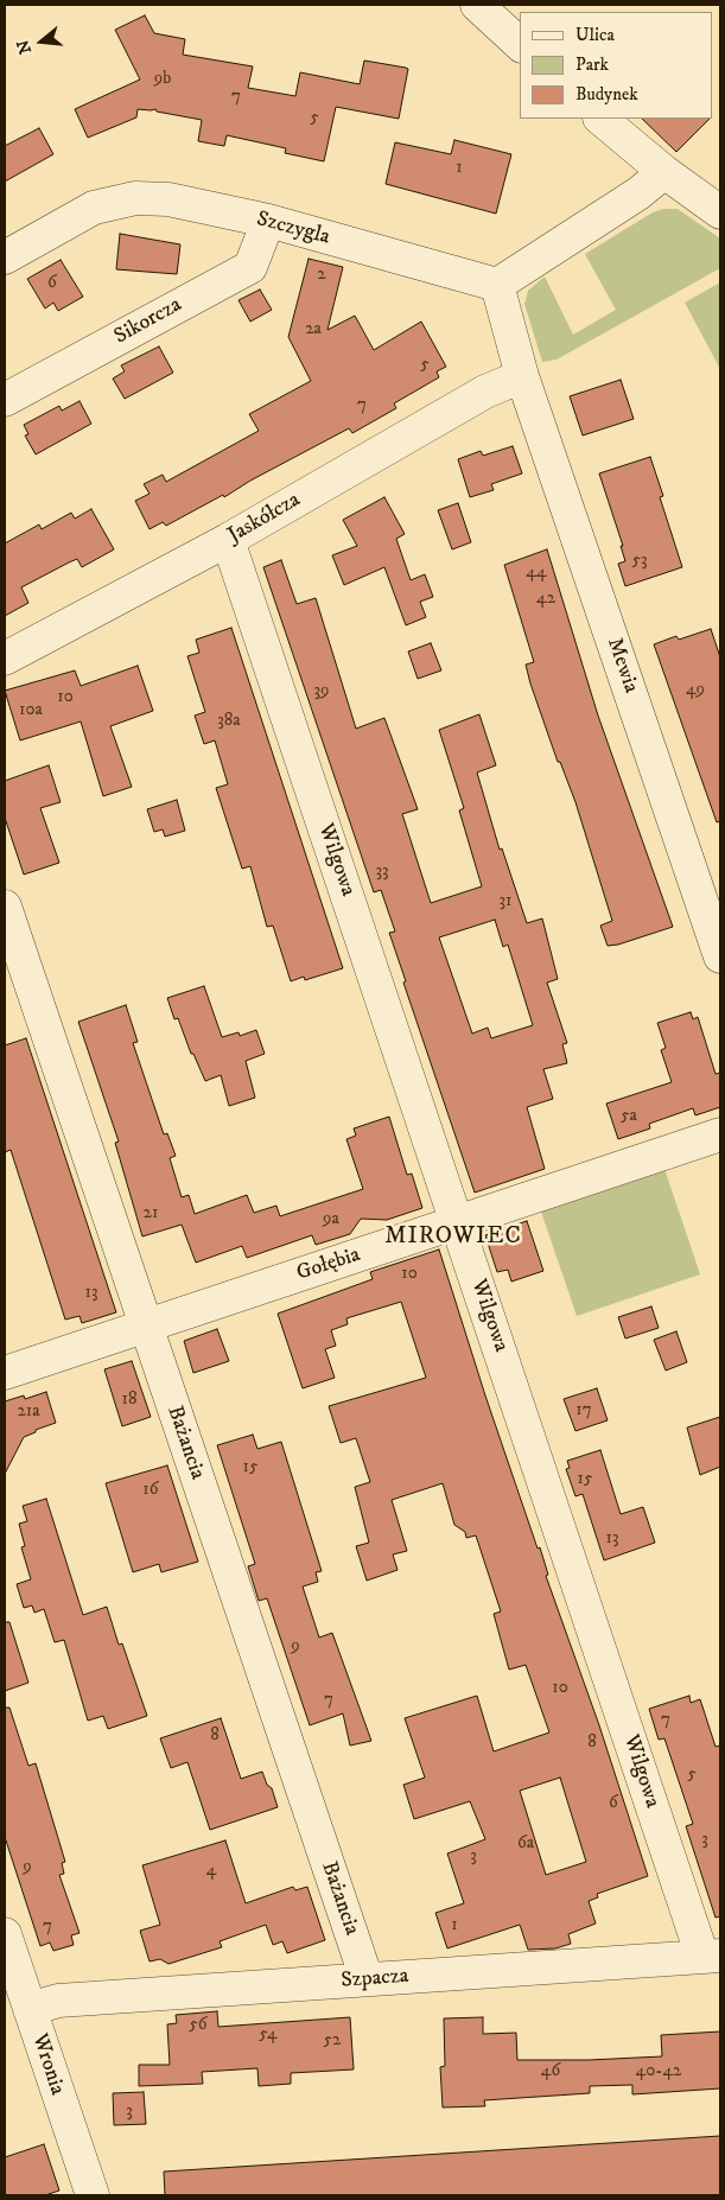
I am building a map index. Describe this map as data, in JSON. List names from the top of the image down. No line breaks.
{"streets":{"street":["Szczygla","Sikorcza","Jaskółcza","Mewia","Wilgowa","Gołębia","Bażancia","Szpacza","Wronia"]},"crossings":[["Szczygla","Sikorcza"],["Jaskółcza","Mewia"],["Jaskółcza","Wilgowa"],["Wilgowa","Gołębia"],["Wilgowa","Szpacza"],["Gołębia","Bażancia"],["Bażancia","Szpacza"],["Szpacza","Wronia"]],"districts":["MIROWIEC"],"house_numbers":["9b","7","5","1","2","6","2a","5","7","53","44","42","49","39","10","10a","38a","33","31","5a","21","9a","10","13","18","17","21a","15","15","16","13","9","10","7","7","8","8","5","6","3","6a","3","9","4","1","7","56","54","52","46","40-42","3"],"legend":["Ulica","Park","Budynek"],"north":"left"}
